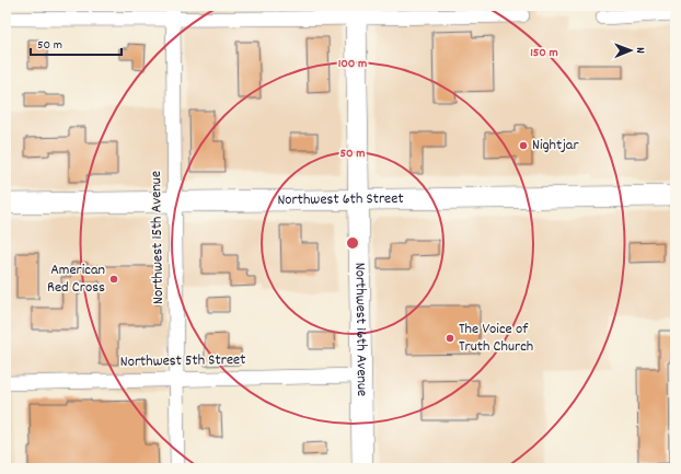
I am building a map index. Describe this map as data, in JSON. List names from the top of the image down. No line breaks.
{"streets":{"main road":["Northwest 6th Street","Northwest 16th Avenue"],"street":["Northwest 15th Avenue","Northwest 5th Street"]},"crossings":[["Northwest 6th Street","Northwest 15th Avenue"],["Northwest 6th Street","Northwest 16th Avenue"],["Northwest 15th Avenue","Northwest 5th Street"],["Northwest 16th Avenue","Northwest 5th Street"]],"places":["Nightjar","American Red Cross","The Voice of Truth Church"],"scale_bar":"50 m","north":"right","rings":["150 m","100 m","50 m"]}
